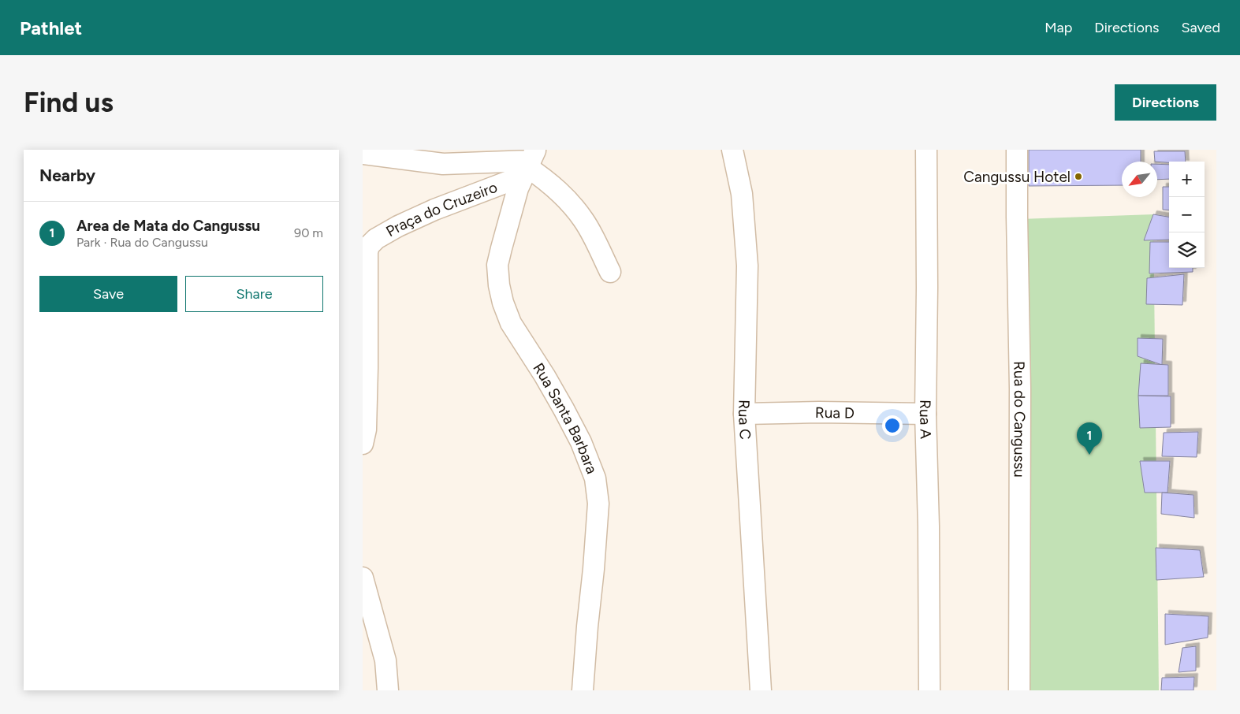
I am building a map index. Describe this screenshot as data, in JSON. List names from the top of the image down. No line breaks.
{"streets":{"street":["Praça do Cruzeiro","Rua D","Rua Santa Barbara","Rua C","Rua A","Rua do Cangussu"]},"crossings":[["Praça do Cruzeiro","Rua Santa Barbara"],["Rua D","Rua C"],["Rua D","Rua A"]],"places":["Cangussu Hotel"],"north":"bottom left","page":{"header":"Pathlet","nav":["Map","Directions","Saved"],"buttons":["Directions",["Save","Share"]],"title":"Find us","heading":"Nearby","map_buttons":["+","−"],"list":[{"mark":"1","name":"Area de Mata do Cangussu","note":"Park · Rua do Cangussu","value":"90 m"}],"pins":"1"}}
